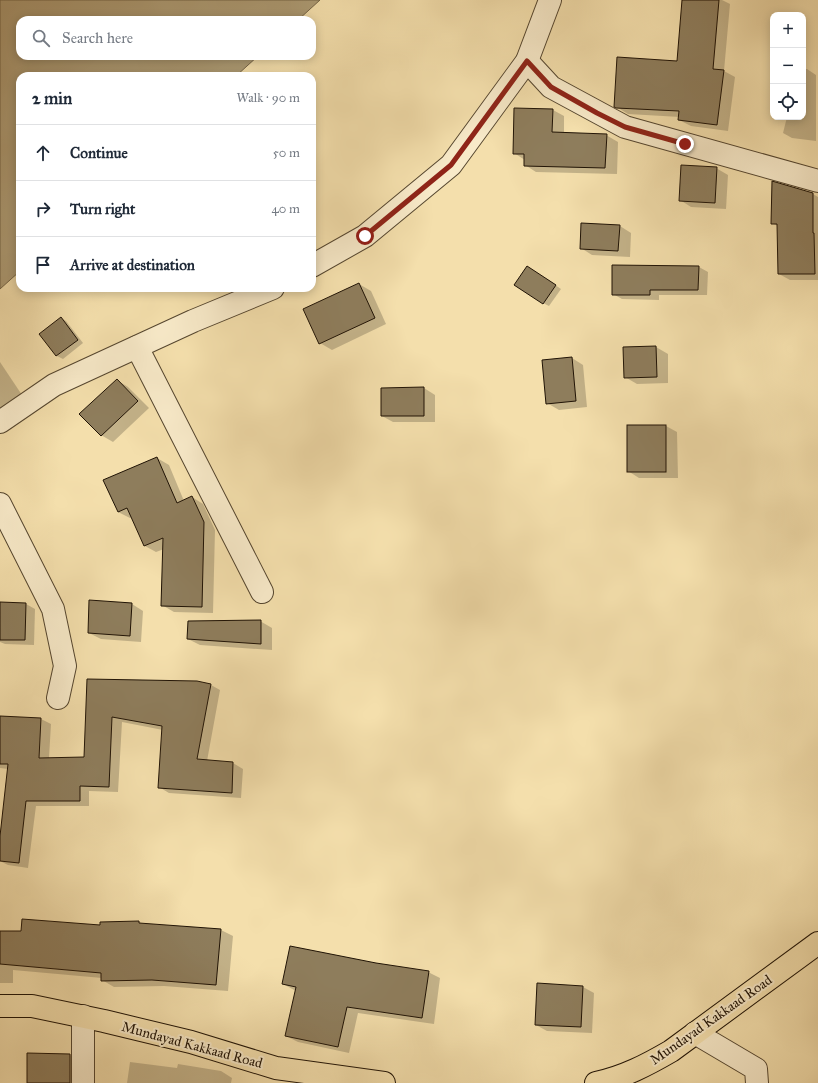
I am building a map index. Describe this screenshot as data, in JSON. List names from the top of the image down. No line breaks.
{"streets":{"main road":["Mundayad Kakkaad Road"]},"page":{"map_buttons":["+","−"],"search":"Search here","heading":["2 min","Walk · 90 m"],"list":[["Continue","50 m"],["Turn right","40 m"],"Arrive at destination"]}}
